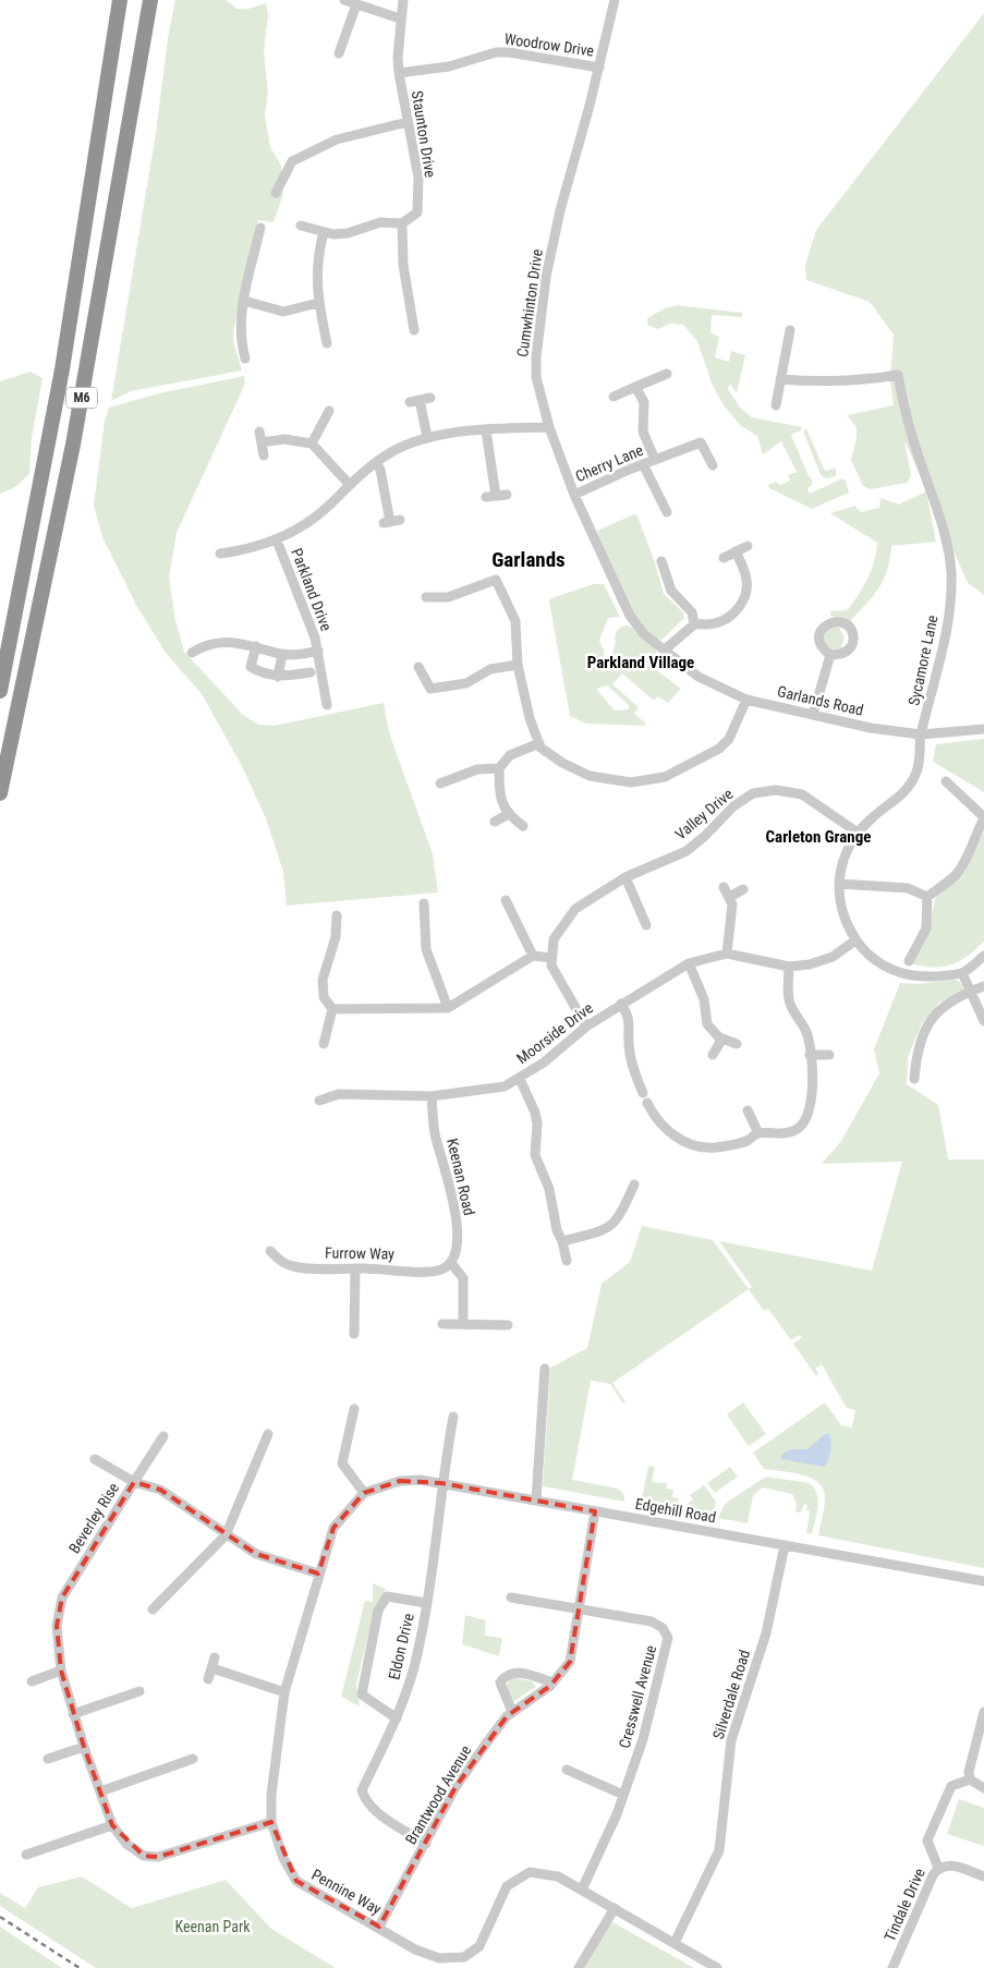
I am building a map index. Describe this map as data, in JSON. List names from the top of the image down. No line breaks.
{"streets":{"highway":["M6"],"street":["Woodrow Drive","Staunton Drive","Cumwhinton Drive","Cherry Lane","Parkland Drive","Sycamore Lane","Garlands Road","Valley Drive","Moorside Drive","Keenan Road","Furrow Way","Edgehill Road","Beverley Rise","Eldon Drive","Silverdale Road","Cresswell Avenue","Brantwood Avenue","Pennine Way","Tindale Drive"]},"crossings":[["Woodrow Drive","Staunton Drive"],["Woodrow Drive","Cumwhinton Drive"],["Cumwhinton Drive","Cherry Lane"],["Cumwhinton Drive","Garlands Road"],["Sycamore Lane","Garlands Road"],["Sycamore Lane","Valley Drive"],["Sycamore Lane","Moorside Drive"],["Moorside Drive","Keenan Road"],["Keenan Road","Furrow Way"],["Edgehill Road","Eldon Drive"],["Edgehill Road","Silverdale Road"],["Edgehill Road","Brantwood Avenue"],["Edgehill Road","Pennine Way"],["Beverley Rise","Pennine Way"],["Eldon Drive","Brantwood Avenue"],["Silverdale Road","Pennine Way"],["Cresswell Avenue","Brantwood Avenue"],["Cresswell Avenue","Pennine Way"],["Brantwood Avenue","Pennine Way"]],"districts":["Garlands","Parkland Village","Carleton Grange"],"parks":["Keenan Park"]}
